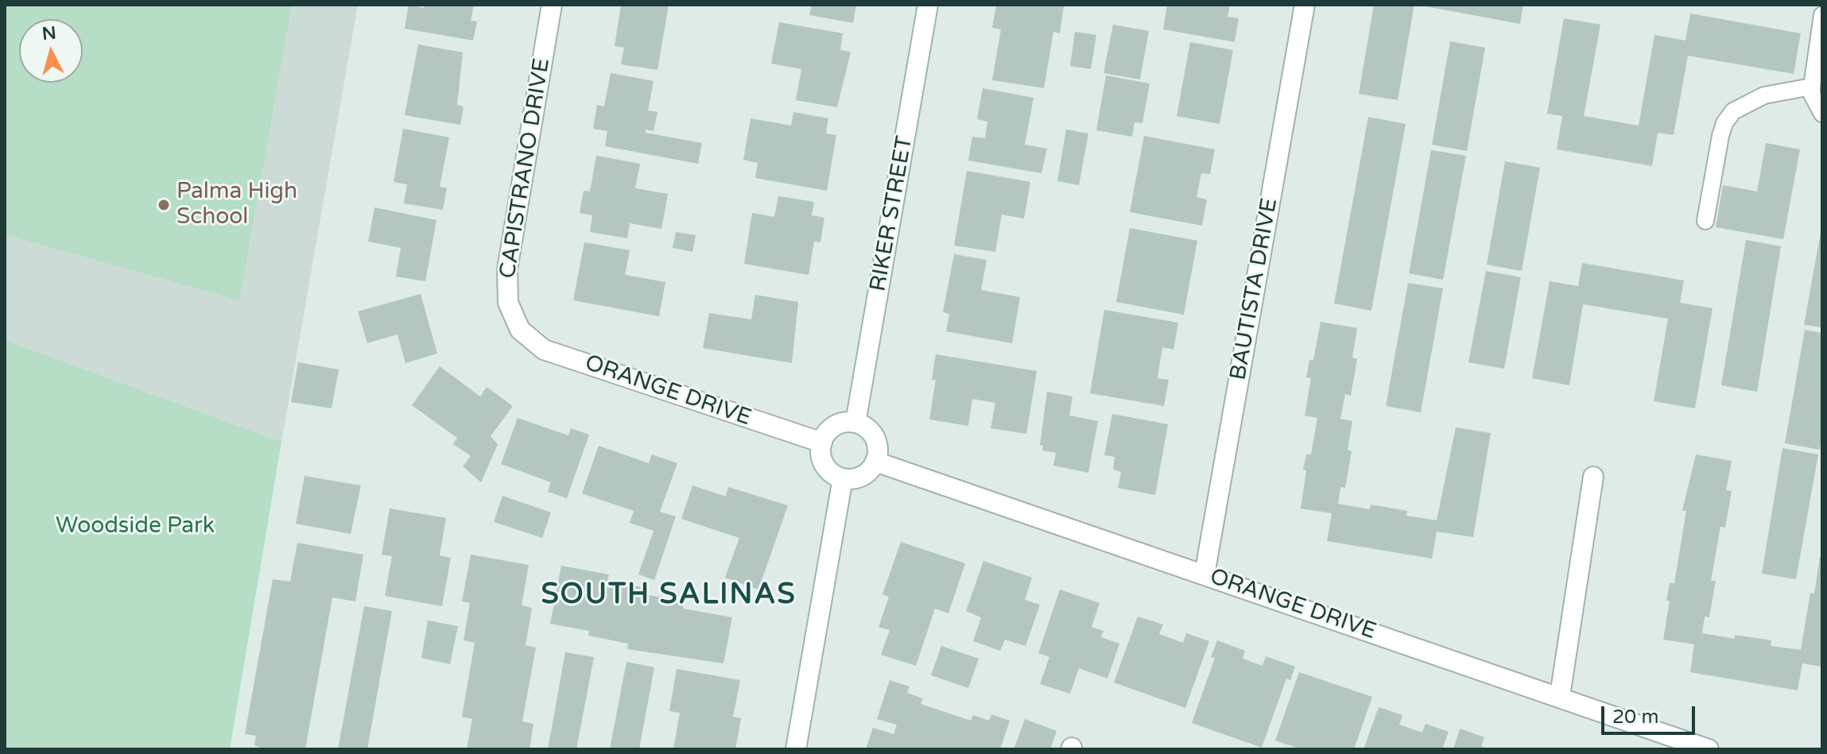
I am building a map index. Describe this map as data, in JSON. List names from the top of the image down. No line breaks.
{"streets":{"street":["CAPISTRANO DRIVE","RIKER STREET","BAUTISTA DRIVE","ORANGE DRIVE"]},"crossings":[["CAPISTRANO DRIVE","ORANGE DRIVE"],["RIKER STREET","ORANGE DRIVE"],["BAUTISTA DRIVE","ORANGE DRIVE"]],"districts":["SOUTH SALINAS"],"parks":["Woodside Park"],"places":["Palma High School"],"scale_bar":"20 m","north":"top"}
